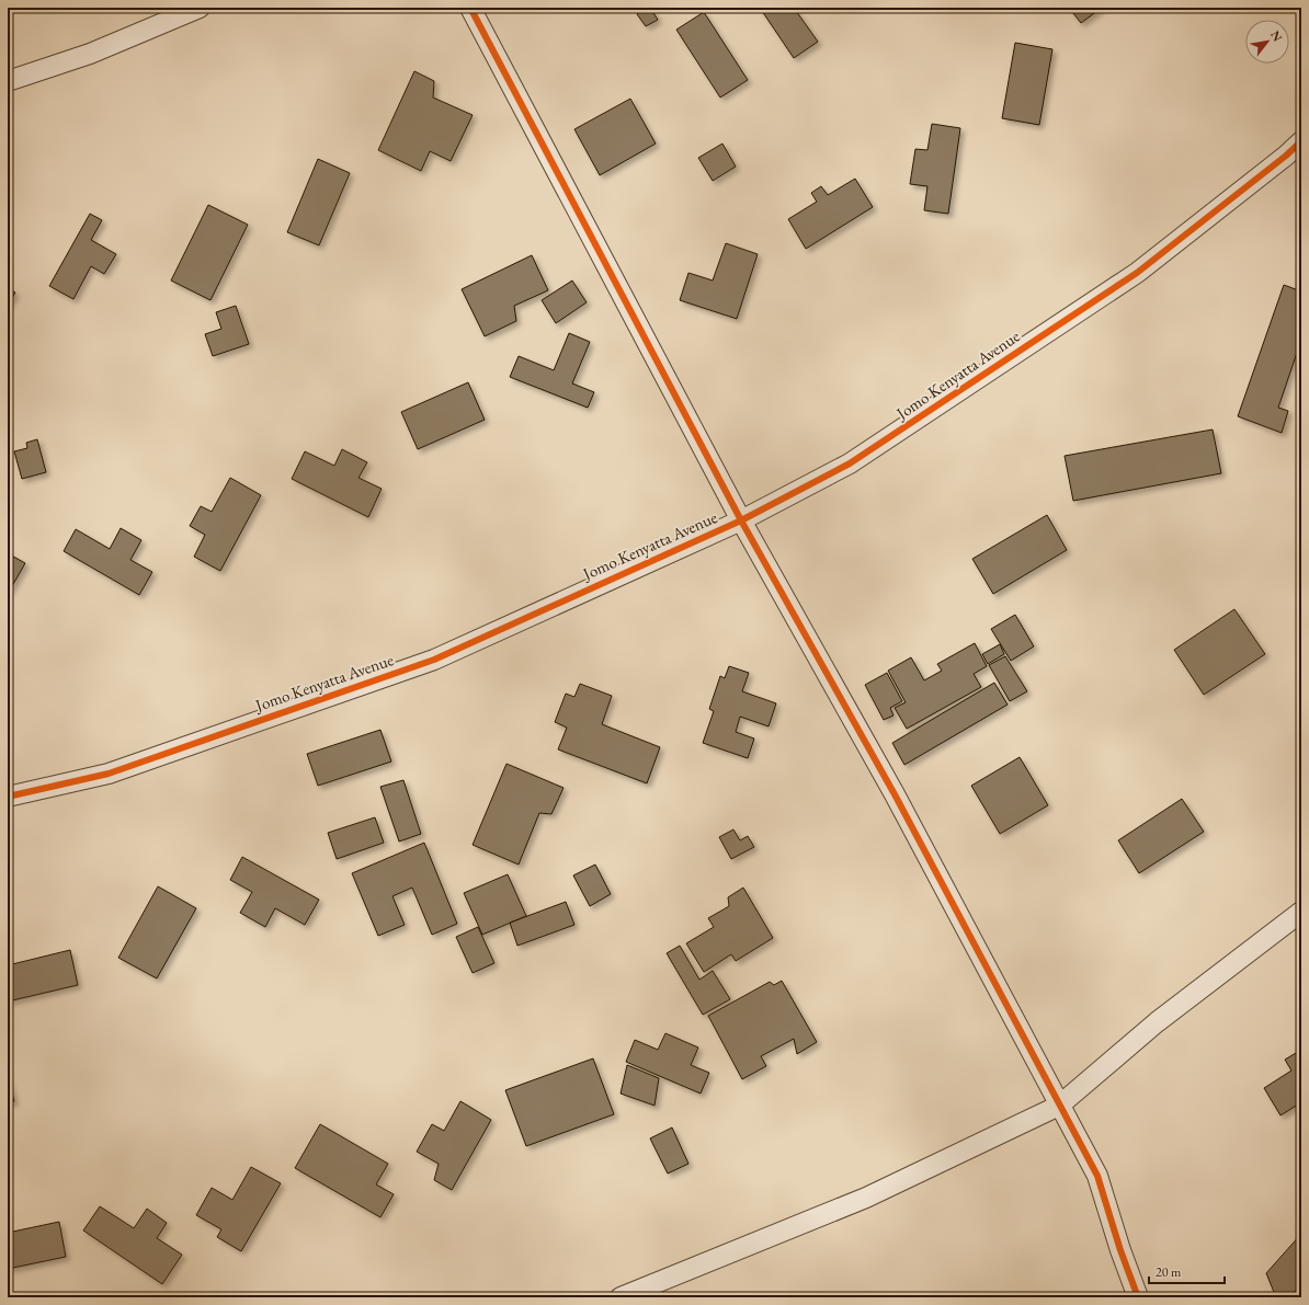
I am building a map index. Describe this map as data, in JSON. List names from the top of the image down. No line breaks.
{"streets":{"street":["Jomo Kenyatta Avenue"]},"scale_bar":"20 m","north":"top right"}
